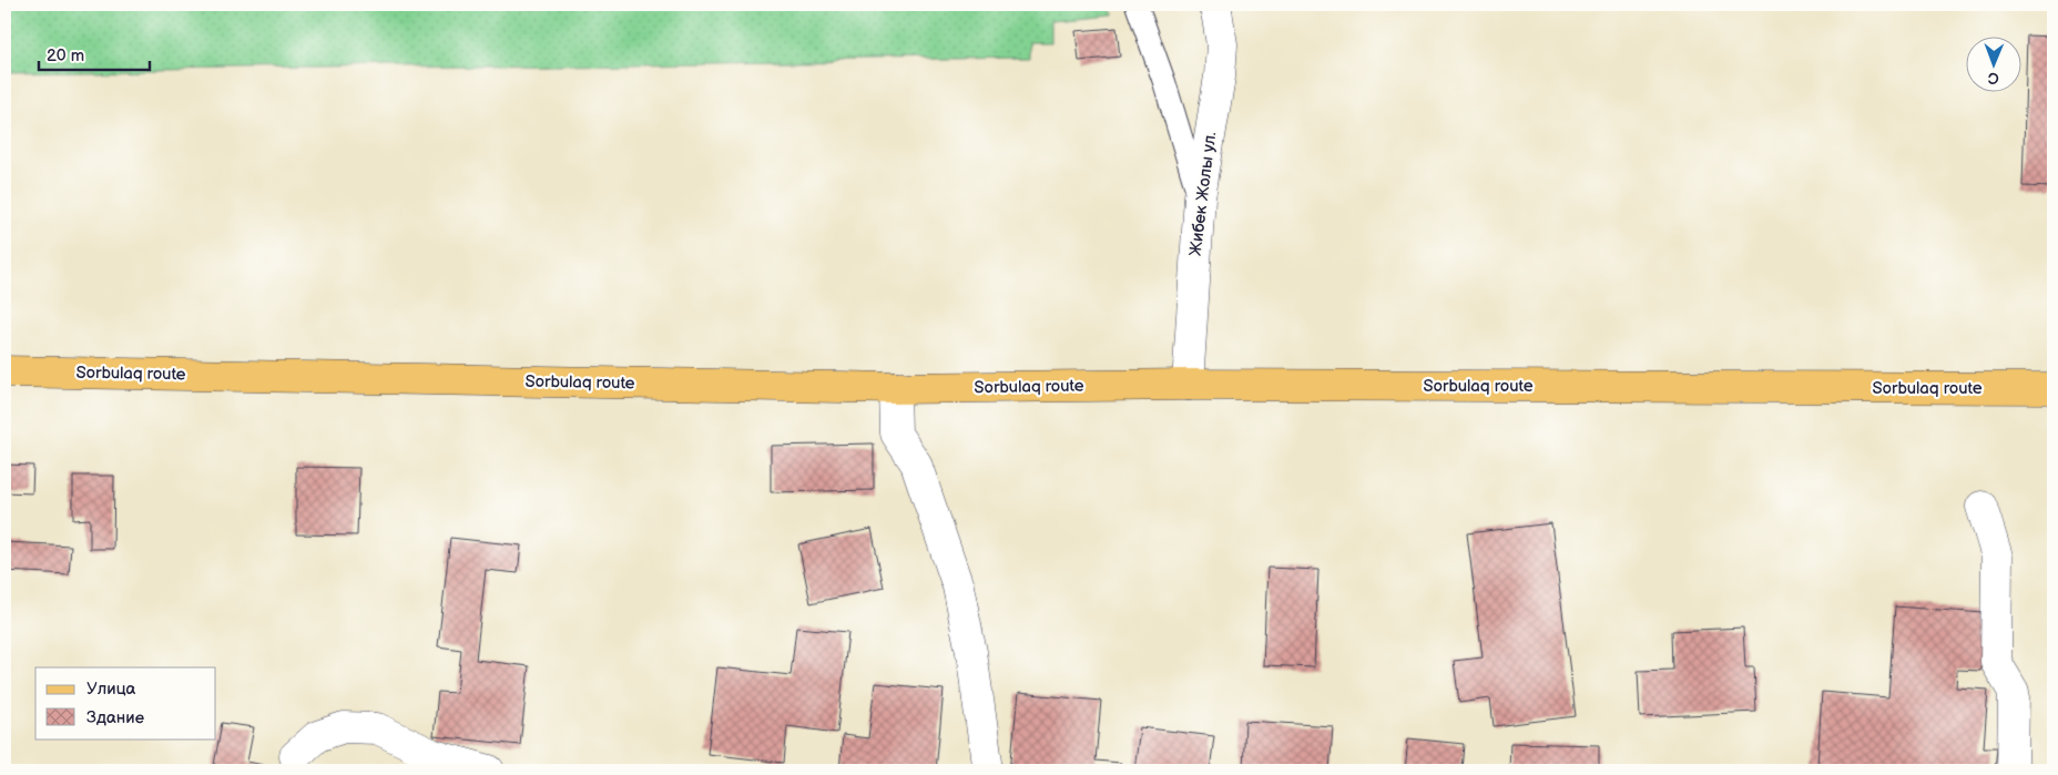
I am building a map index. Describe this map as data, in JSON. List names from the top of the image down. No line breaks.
{"streets":{"main road":["Sorbulaq route"],"street":["Жибек Жолы ул."]},"crossings":[["Жибек Жолы ул.","Sorbulaq route"]],"legend":["Улица","Здание"],"scale_bar":"20 m","north":"bottom"}
